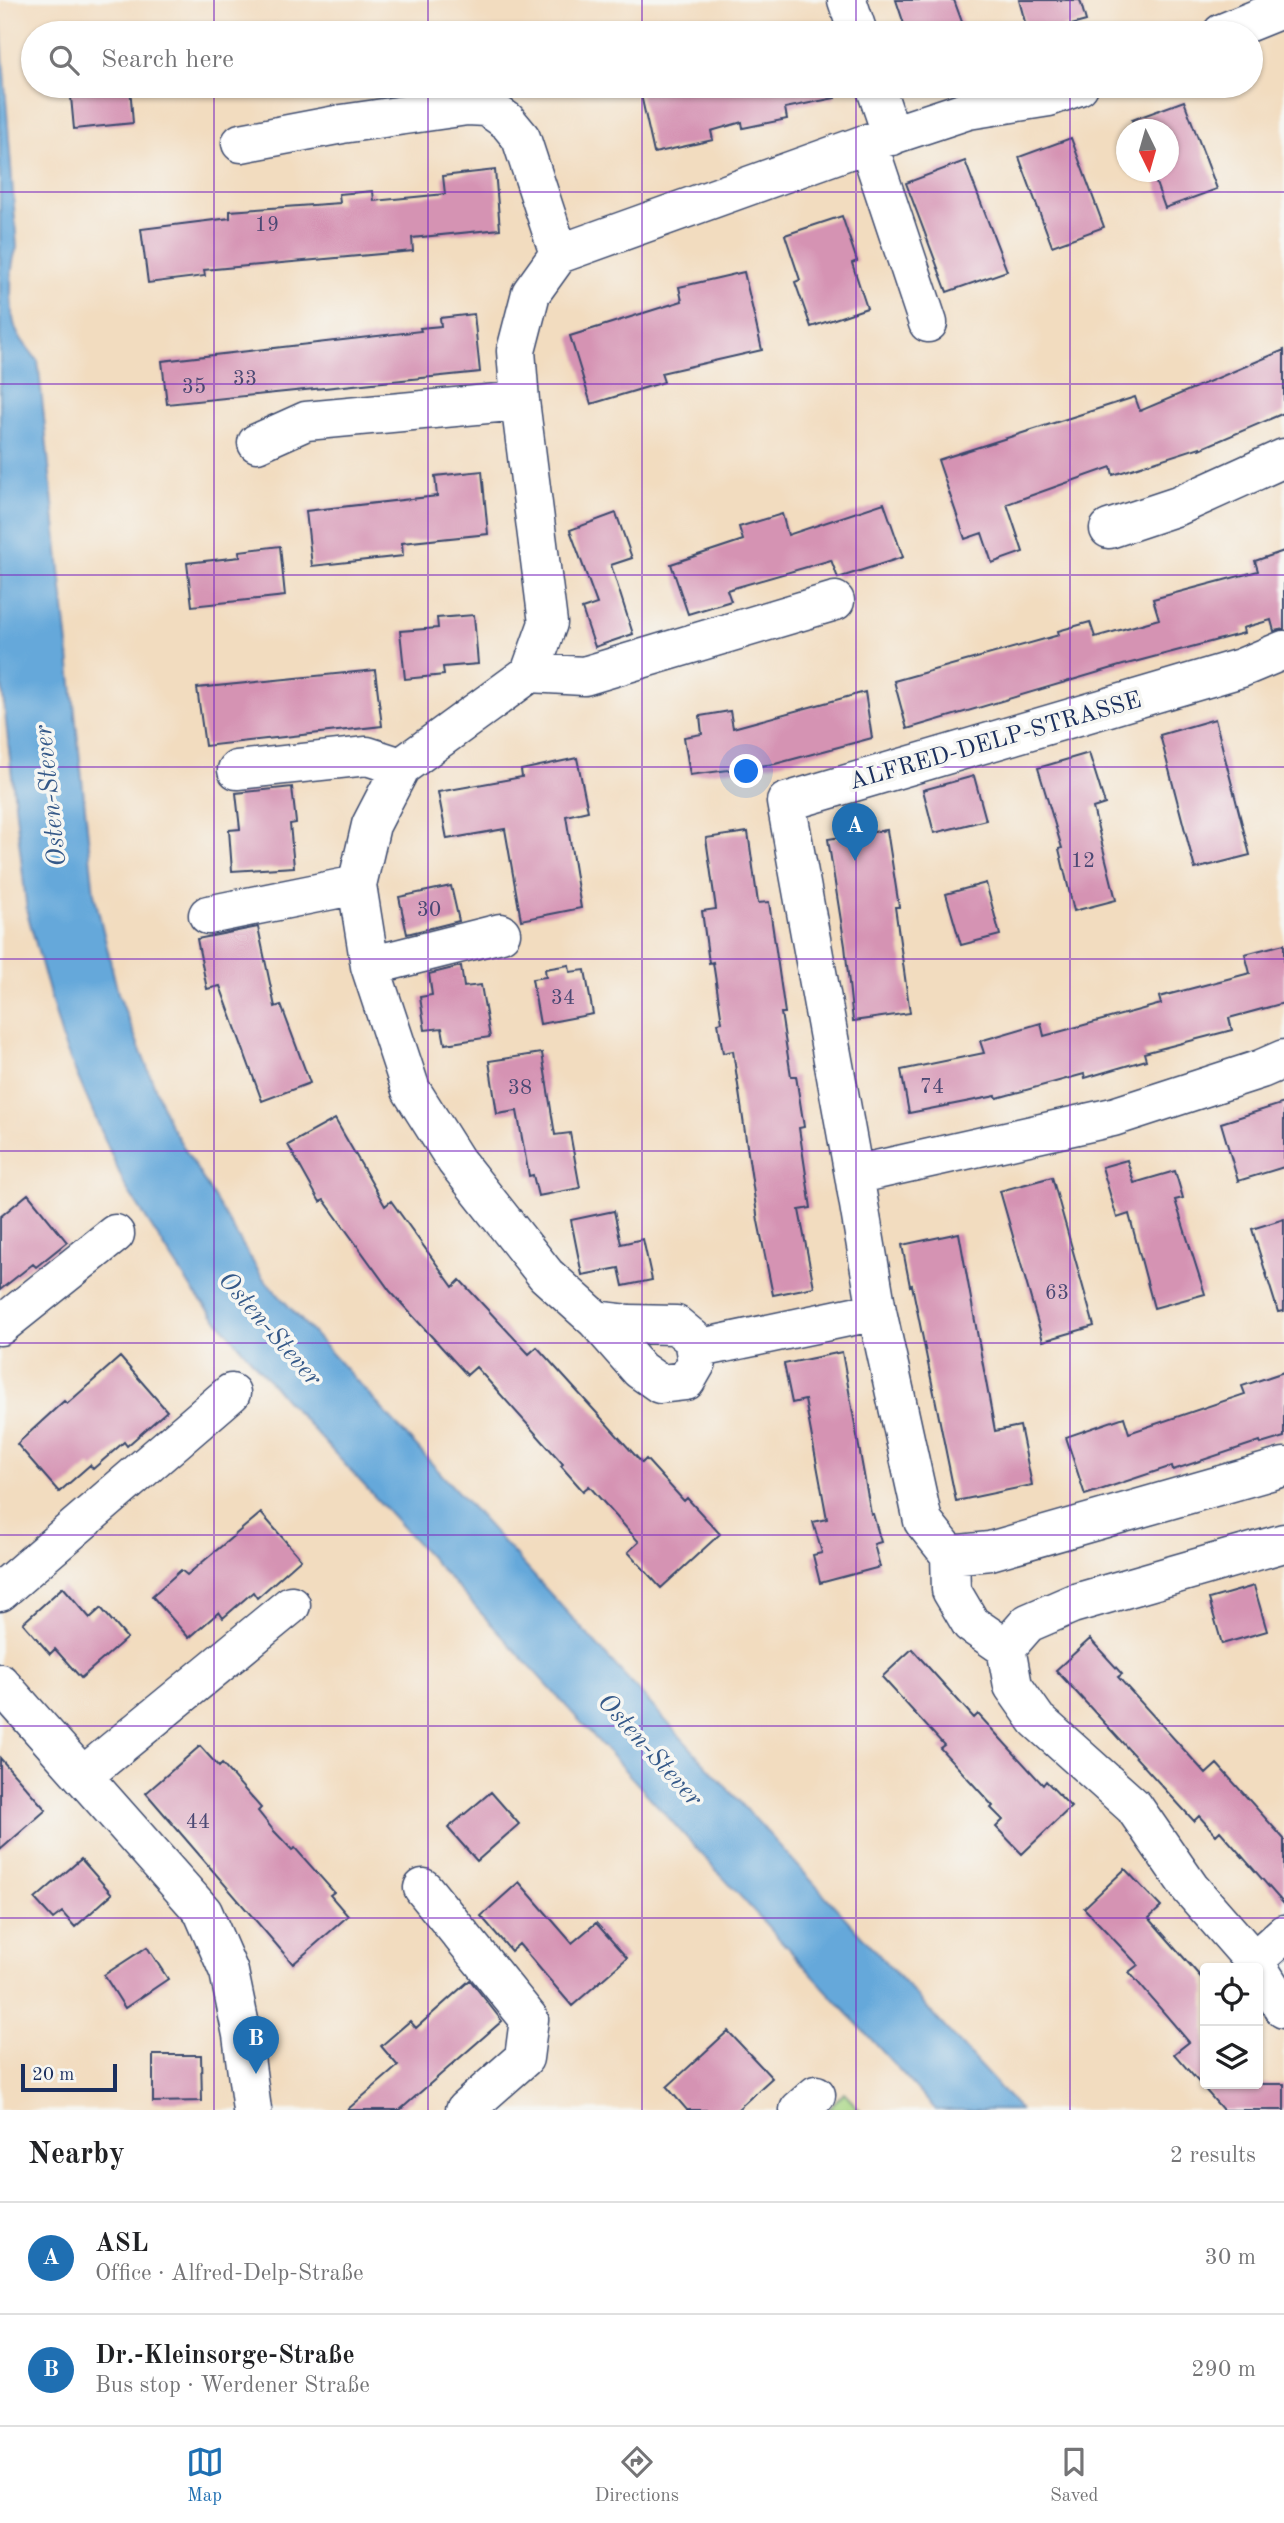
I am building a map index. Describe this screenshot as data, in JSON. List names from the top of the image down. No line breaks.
{"streets":{"street":["ALFRED-DELP-STRASSE"]},"water":["Osten-Stever"],"house_numbers":["19","33","35","12","30","34","74","38","63","44"],"scale_bar":"20 m","north":"bottom","page":{"search":"Search here","pins":["A","B"],"scale":"20 m","heading":["Nearby","2 results"],"list":[{"mark":"A","name":"ASL","note":"Office · Alfred-Delp-Straße","value":"30 m"},{"mark":"B","name":"Dr.-Kleinsorge-Straße","note":"Bus stop · Werdener Straße","value":"290 m"}],"nav":["Map","Directions","Saved"]}}
